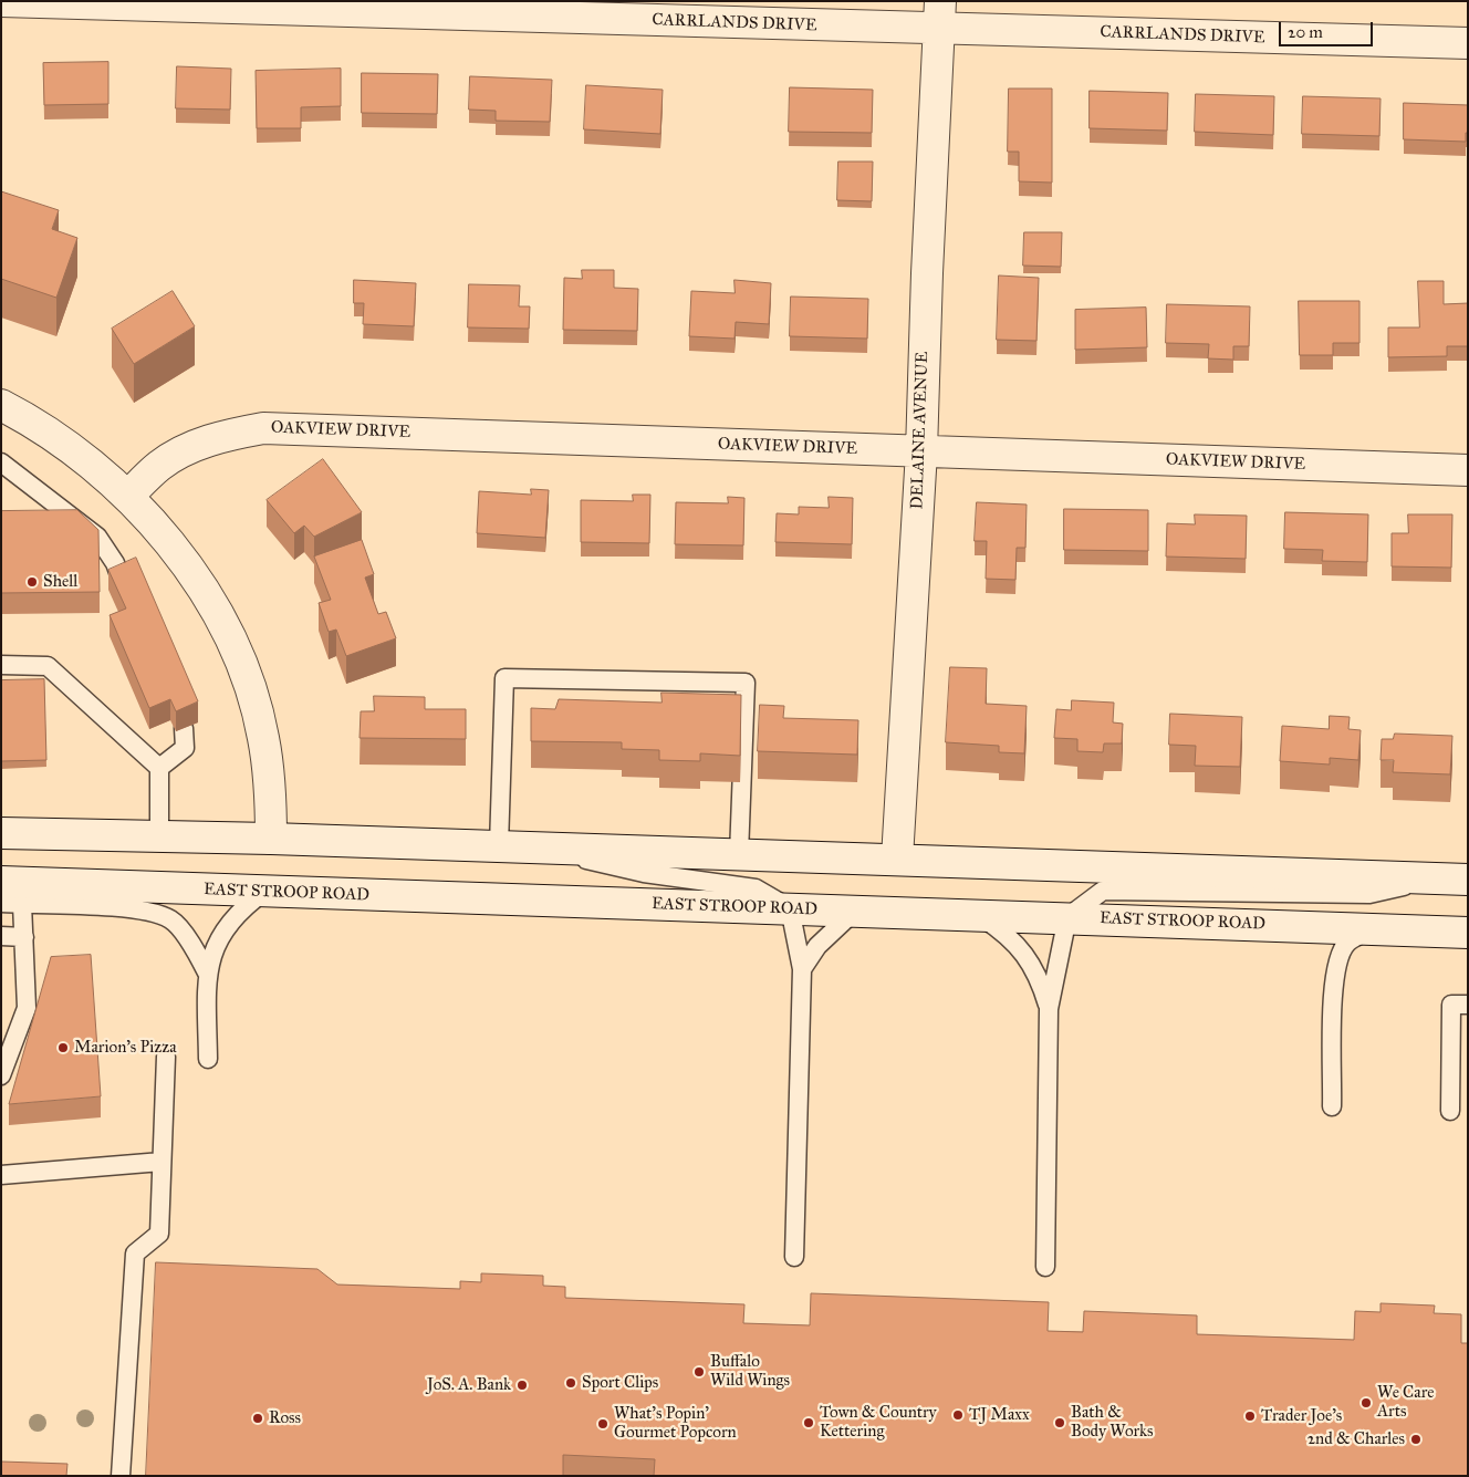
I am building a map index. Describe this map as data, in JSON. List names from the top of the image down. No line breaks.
{"streets":{"street":["CARRLANDS DRIVE","OAKVIEW DRIVE","DELAINE AVENUE","EAST STROOP ROAD"]},"crossings":[["CARRLANDS DRIVE","DELAINE AVENUE"],["OAKVIEW DRIVE","DELAINE AVENUE"]],"places":["Shell","Marion's Pizza","Buffalo Wild Wings","Sport Clips","JoS. A. Bank","We Care Arts","TJ Maxx","Trader Joe's","Ross","Town & Country Kettering","Bath & Body Works","What's Popin' Gourmet Popcorn","2nd & Charles"],"scale_bar":"20 m"}
